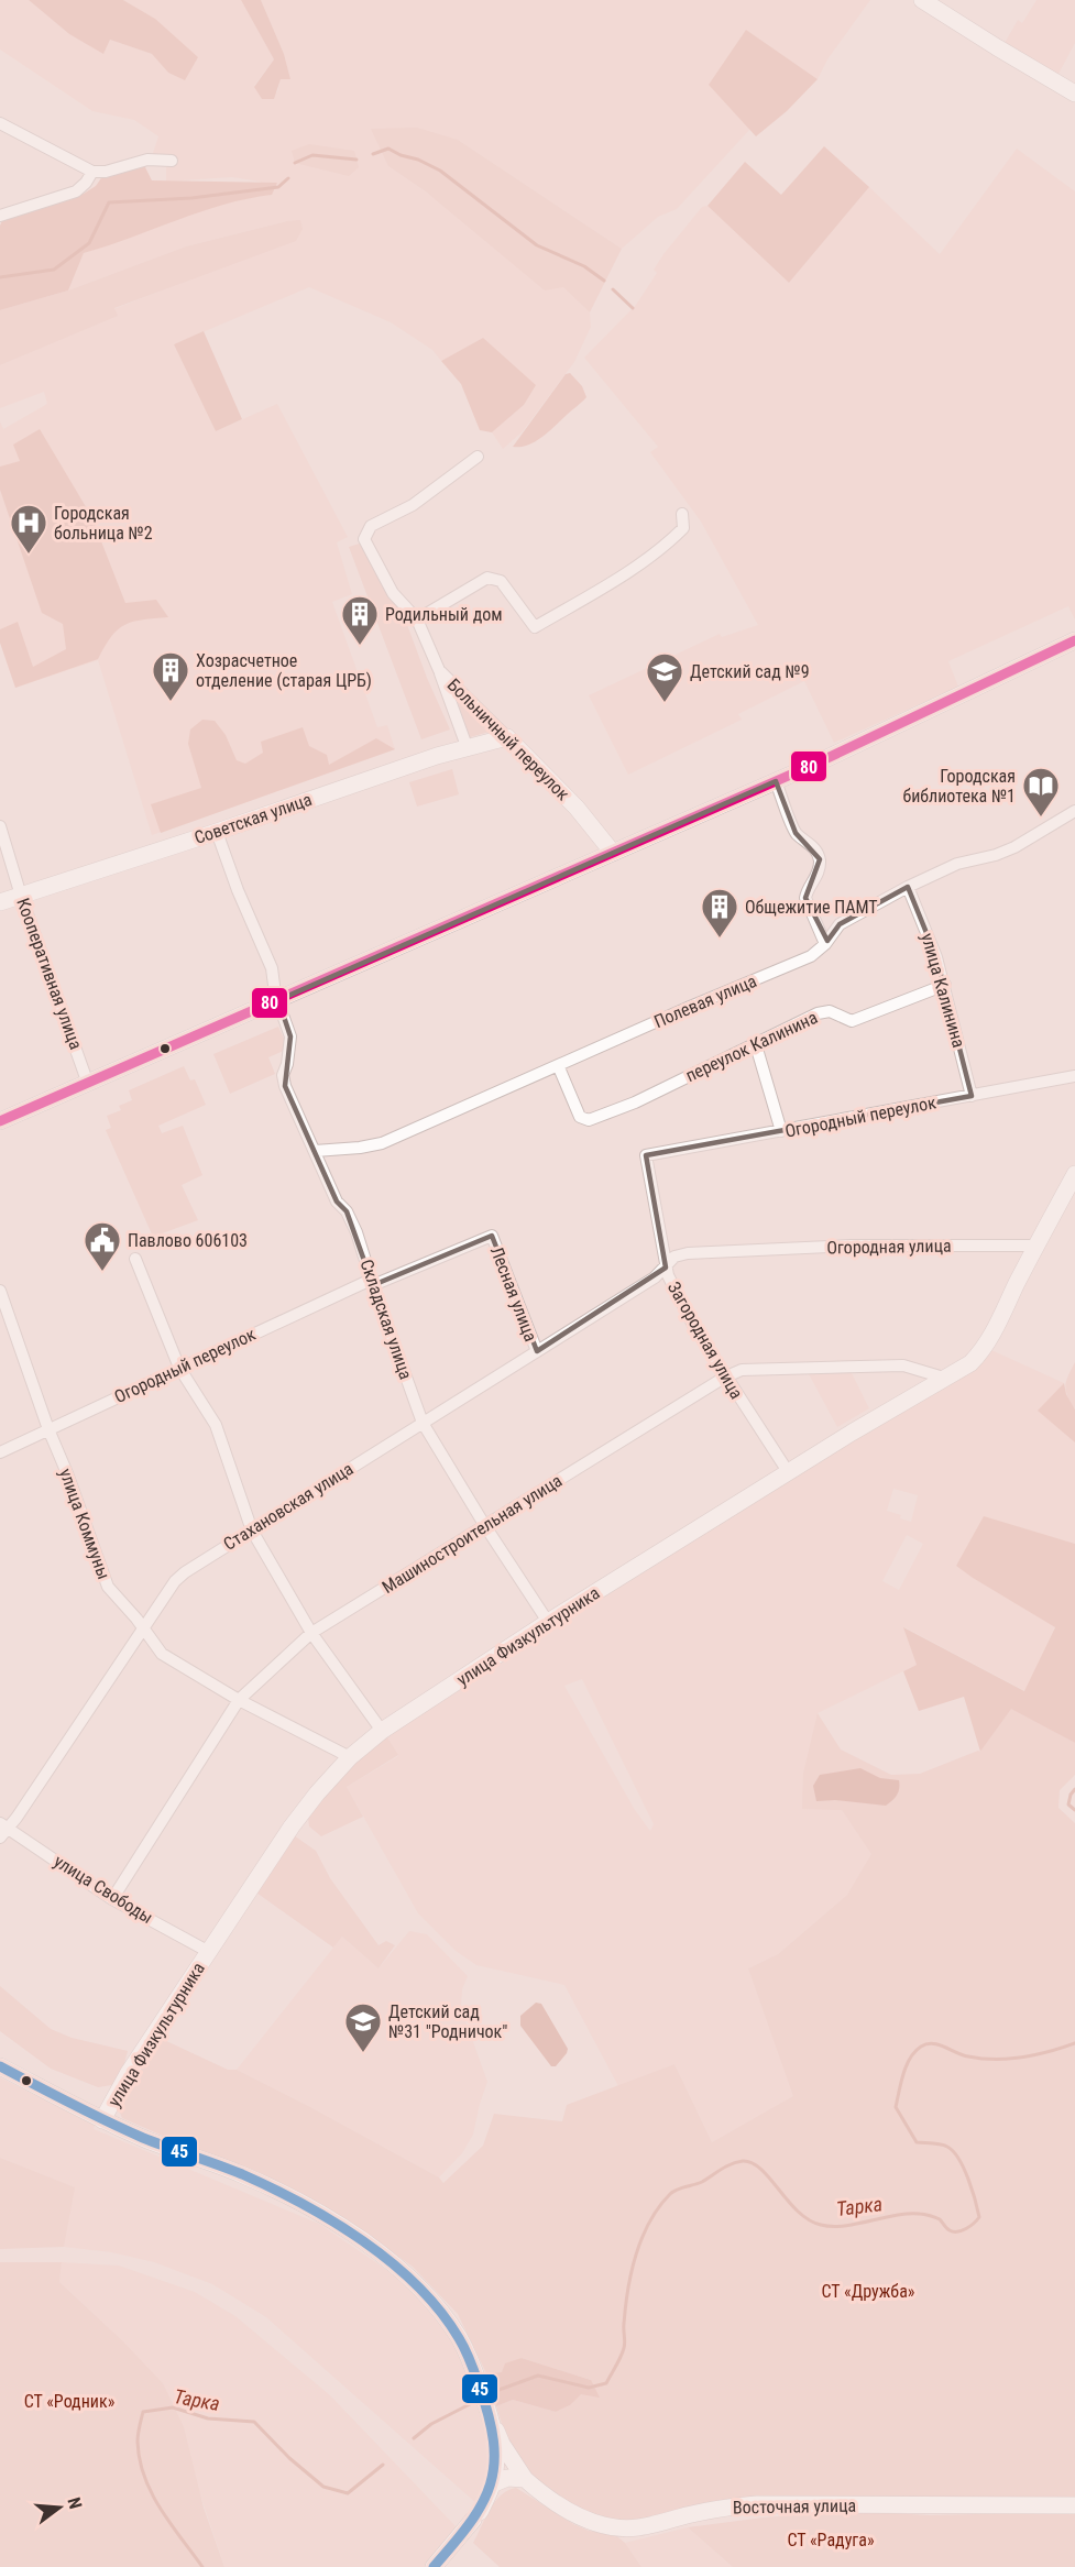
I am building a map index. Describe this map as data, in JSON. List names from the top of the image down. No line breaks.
{"streets":{"street":["Больничный переулок","Советская улица","Кооперативная улица","улица Калинина","Полевая улица","переулок Калинина","Огородный переулок","Огородная улица","Лесная улица","Складская улица","Загородная улица","Стахановская улица","улица Коммуны","Машиностроительная улица","улица Физкультурника","улица Свободы","Восточная улица"]},"crossings":[["Больничный переулок","Советская улица"],["Советская улица","Кооперативная улица"],["Советская улица","Складская улица"],["улица Калинина","Полевая улица"],["улица Калинина","переулок Калинина"],["улица Калинина","Огородный переулок"],["Полевая улица","переулок Калинина"],["Полевая улица","Складская улица"],["Огородный переулок","Лесная улица"],["Огородный переулок","Складская улица"],["Огородный переулок","Загородная улица"],["Огородный переулок","улица Коммуны"],["Огородная улица","Загородная улица"],["Огородная улица","Стахановская улица"],["Огородная улица","улица Физкультурника"],["Лесная улица","Стахановская улица"],["Складская улица","Стахановская улица"],["Складская улица","Машиностроительная улица"],["Складская улица","улица Физкультурника"],["Загородная улица","Стахановская улица"],["Загородная улица","Машиностроительная улица"],["Загородная улица","улица Физкультурника"],["Стахановская улица","улица Коммуны"],["Стахановская улица","улица Свободы"],["улица Коммуны","Машиностроительная улица"],["улица Коммуны","улица Физкультурника"],["Машиностроительная улица","улица Физкультурника"],["Машиностроительная улица","улица Свободы"],["улица Физкультурника","улица Свободы"]],"water":["Тарка"],"parks":["СТ «Дружба»","СТ «Родник»","СТ «Радуга»"],"places":{"hospital":["Городская больница №2"],"building":["Родильный дом","Хозрасчетное отделение (старая ЦРБ)","Общежитие ПАМТ"],"school or university":["Детский сад №9","Детский сад №31 \"Родничок\""],"library":["Городская библиотека №1"],"public building":["Павлово 606103"]},"lines":["transit line 80","transit line 45"],"north":"right"}
